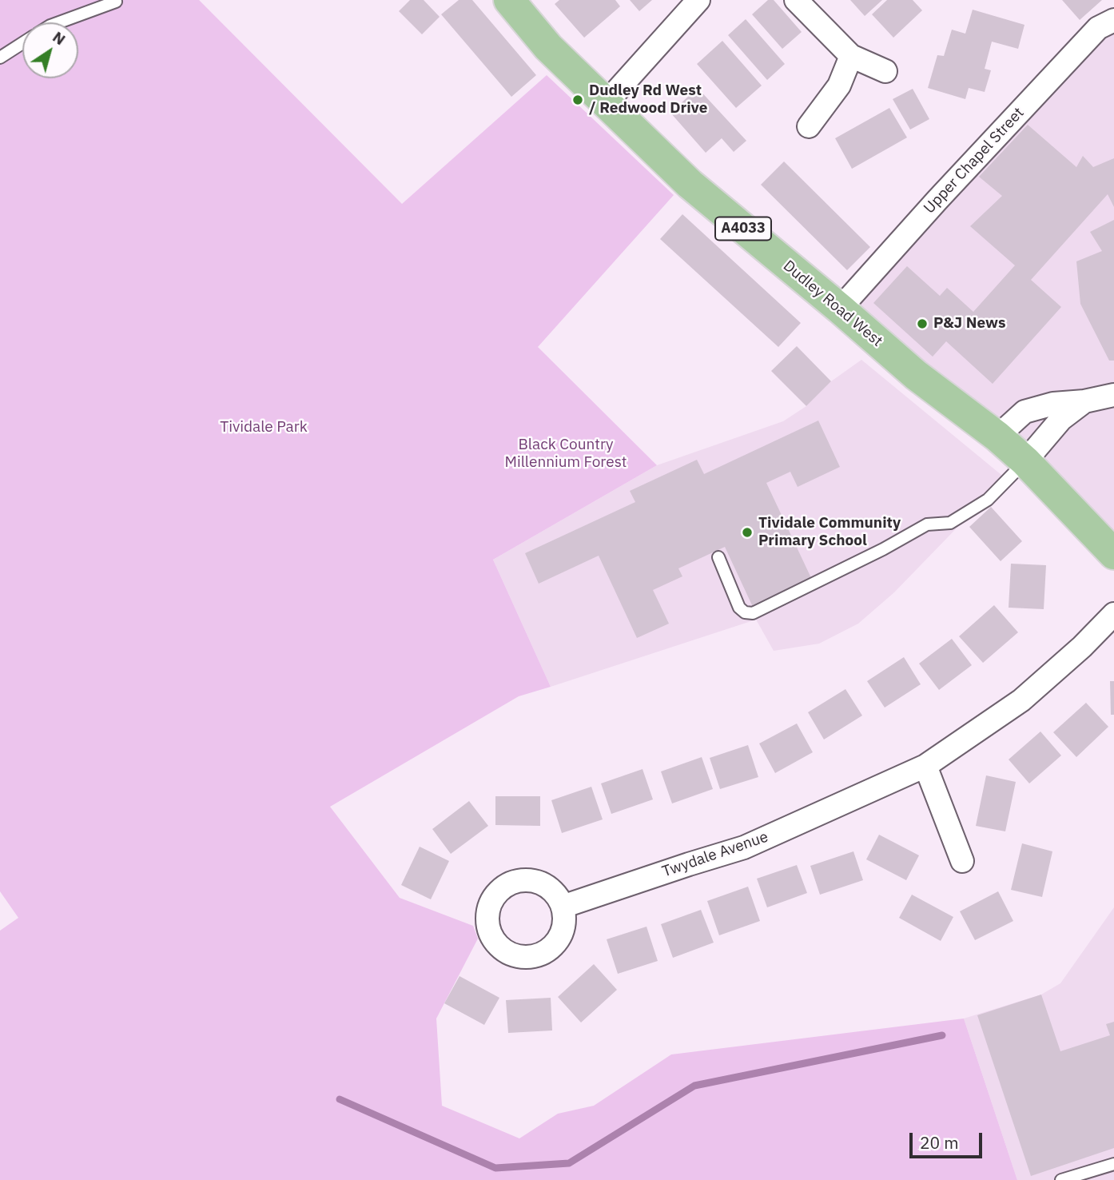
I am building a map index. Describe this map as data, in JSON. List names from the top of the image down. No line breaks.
{"streets":{"main road":["A4033","Dudley Road West"],"street":["Upper Chapel Street","Twydale Avenue"]},"crossings":[["Upper Chapel Street","Dudley Road West"]],"parks":["Tividale Park","Black Country Millennium Forest"],"places":["Dudley Rd West / Redwood Drive","P&J News","Tividale Community Primary School"],"scale_bar":"20 m","north":"top right"}
